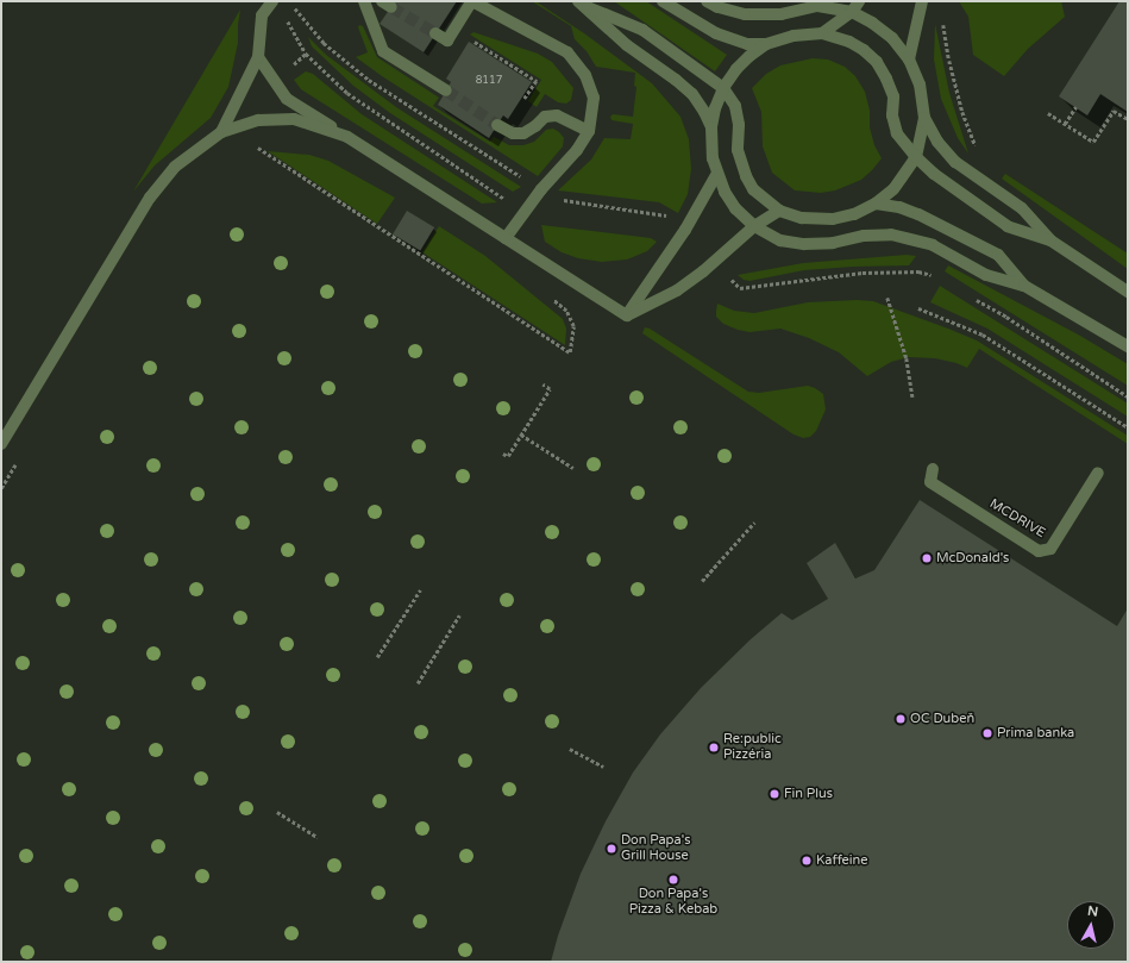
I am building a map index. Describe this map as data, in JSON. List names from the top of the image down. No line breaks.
{"streets":{"street":["MCDRIVE"]},"places":["McDonald's","OC Dubeň","Prima banka","Re:public Pizzéria","Fin Plus","Don Papa's Grill House","Kaffeine","Don Papa's Pizza & Kebab"],"house_numbers":["8117"],"north":"top"}
